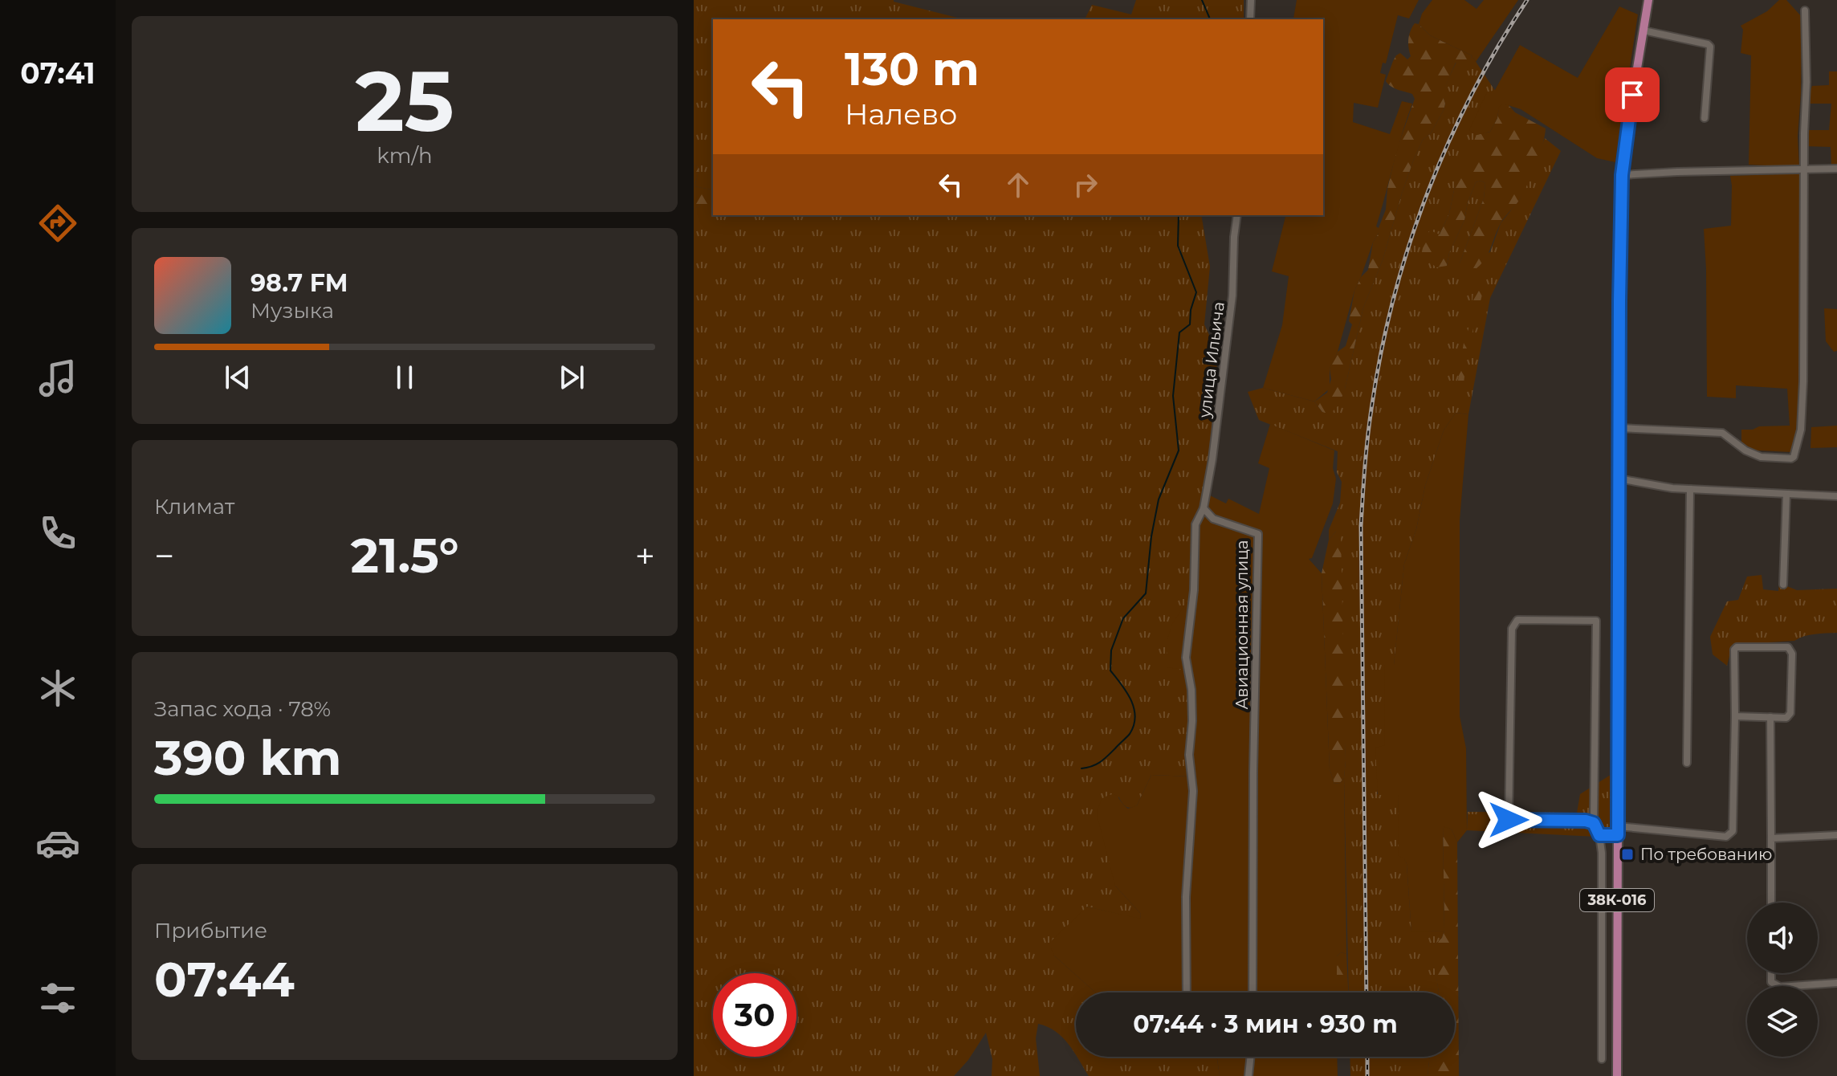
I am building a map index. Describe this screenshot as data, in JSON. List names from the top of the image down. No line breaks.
{"streets":{"main road":["38К-016"],"street":["улица Ильича","Авиационная улица"]},"crossings":[["улица Ильича","Авиационная улица"]],"places":{"transit":["По требованию"]},"page":{"tabs":"07:41","tile":[["25","km/h"],"Климат",["Запас хода · 78%","390 km"],["Прибытие","07:44"]],"turn":["130 m","Налево"],"song":["98.7 FM","Музыка"],"heat":["−","21.5°","+"],"limit":"30","trip":"07:44 · 3 мин · 930 m"}}
